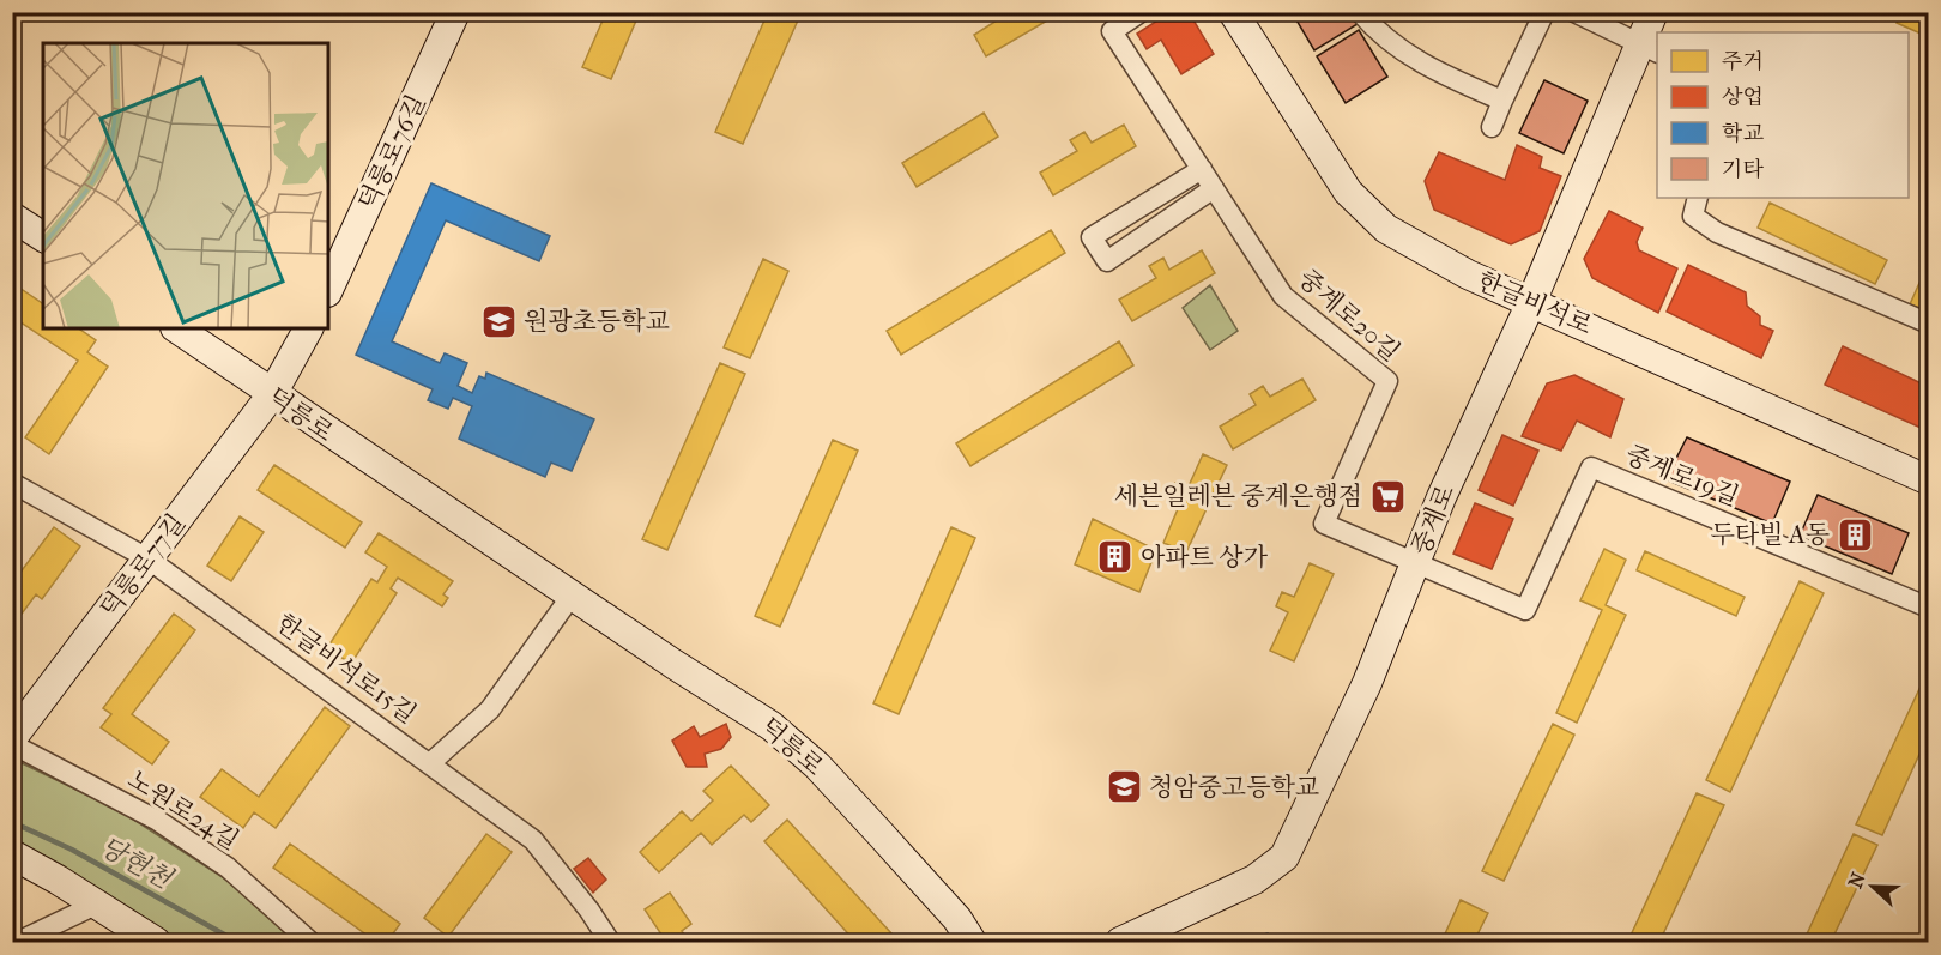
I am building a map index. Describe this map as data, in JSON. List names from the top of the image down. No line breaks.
{"streets":{"main road":["덕릉로76길","한글비석로","덕릉로","중계로","덕릉로77길"],"street":["중계로20길","중계로19길","한글비석로15길","노원로24길"]},"crossings":[["한글비석로","중계로"],["중계로20길","중계로19길"],["중계로20길","중계로"],["덕릉로","덕릉로77길"],["중계로19길","중계로"],["덕릉로77길","한글비석로15길"]],"water":["당현천"],"places":{"school or university":["원광초등학교","청암중고등학교"],"supermarket":["세븐일레븐 중계은행점"],"building":["두타빌 A동","아파트 상가"]},"legend":["주거","상업","학교","기타"],"north":"left"}
